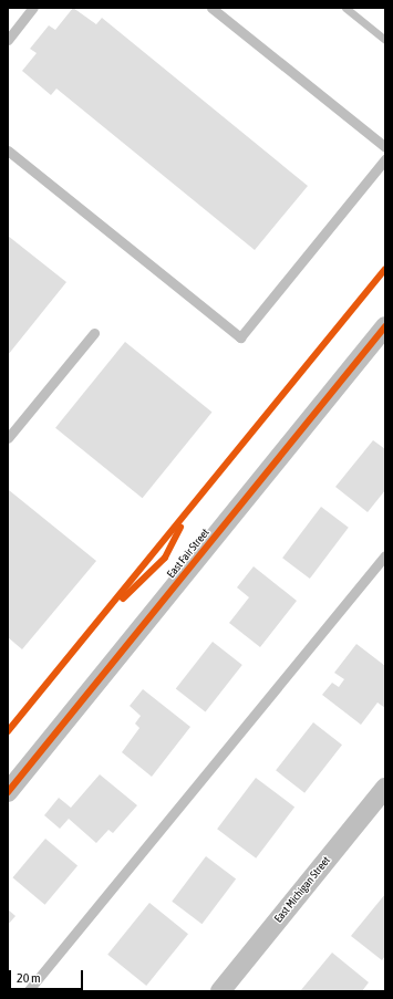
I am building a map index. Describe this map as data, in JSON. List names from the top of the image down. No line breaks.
{"streets":{"street":["East Fair Street","East Michigan Street"]},"scale_bar":"20 m"}
